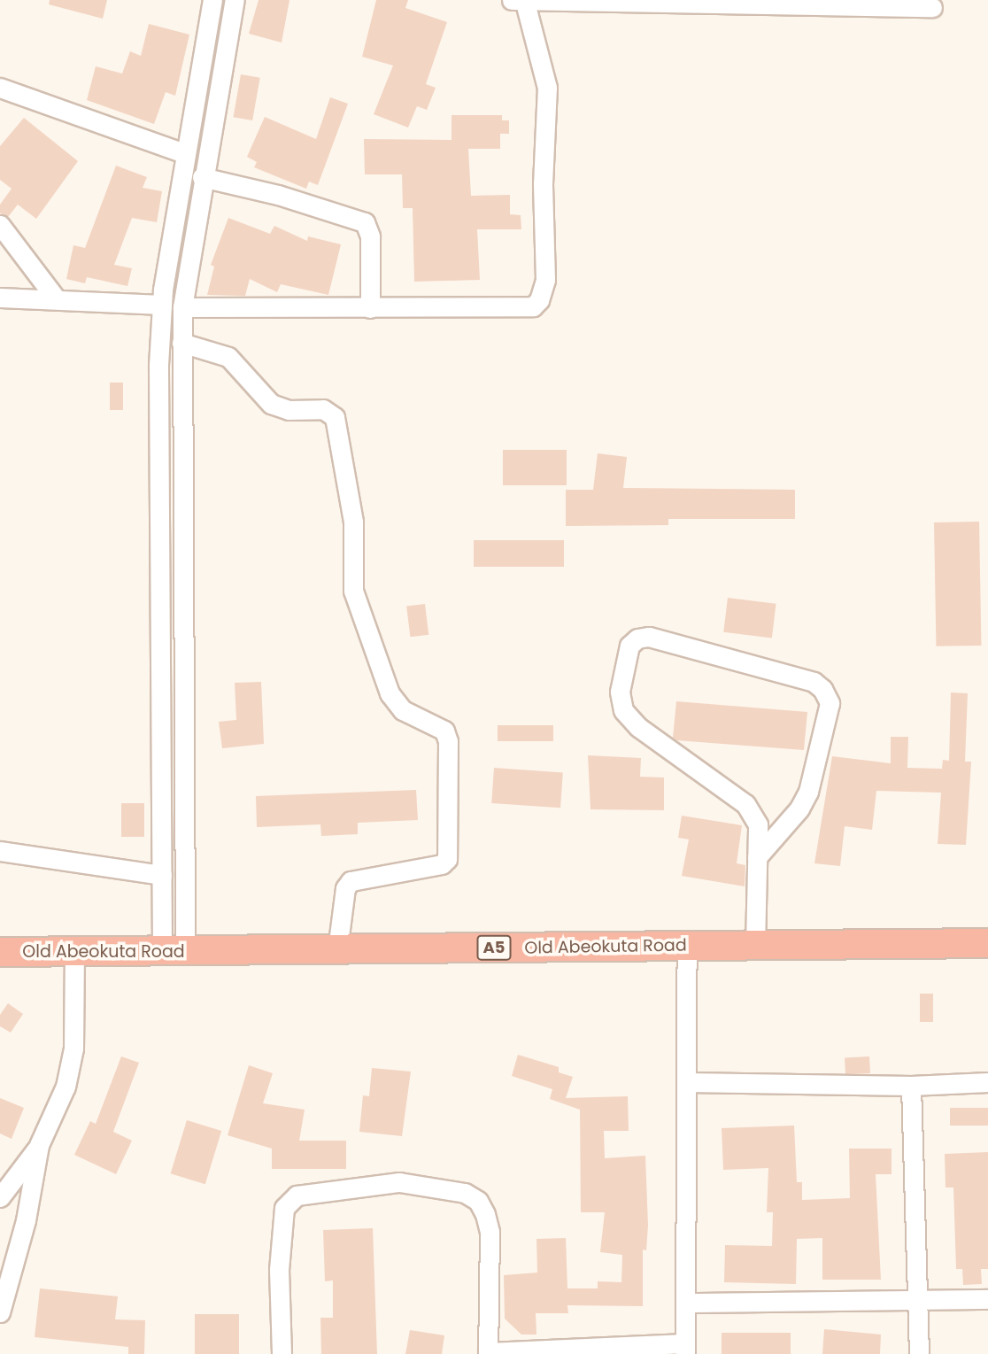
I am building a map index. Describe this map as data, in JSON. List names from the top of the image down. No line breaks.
{"streets":{"highway":["Old Abeokuta Road","A5"]}}
